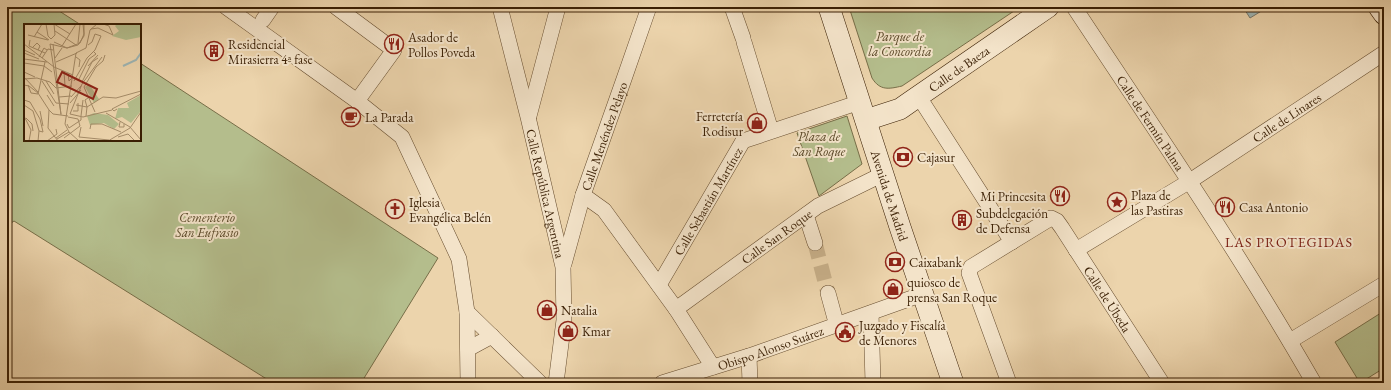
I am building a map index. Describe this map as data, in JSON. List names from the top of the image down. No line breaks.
{"streets":{"street":["Calle de Baeza","Calle de Linares","Calle de Fermín Palma","Calle Menéndez Pelayo","Calle República Argentina","Avenida de Madrid","Calle Sebastián Martínez","Calle San Roque","Calle de Úbeda","Obispo Alonso Suárez"]},"crossings":[["Calle de Baeza","Avenida de Madrid"],["Calle de Baeza","Calle Sebastián Martínez"],["Calle de Linares","Calle de Fermín Palma"],["Calle de Linares","Calle de Úbeda"],["Calle Menéndez Pelayo","Calle República Argentina"],["Avenida de Madrid","Calle Sebastián Martínez"],["Avenida de Madrid","Calle San Roque"],["Avenida de Madrid","Obispo Alonso Suárez"]],"districts":["LAS PROTEGIDAS"],"parks":["Parque de la Concordia","Plaza de San Roque","Cementerio San Eufrasio"],"places":{"restaurant":["Asador de Pollos Poveda","Mi Princesita","Casa Antonio"],"building":["Residencial Mirasierra 4ª fase","Subdelegación de Defensa"],"cafe":["La Parada"],"shop":["Ferretería Rodisur","quiosco de prensa San Roque","Natalia","Kmar"],"bank":["Cajasur","Caixabank"],"place":["Plaza de las Pastiras"],"church":["Iglesia Evangélica Belén"],"public building":["Juzgado y Fiscalía de Menores"]}}
